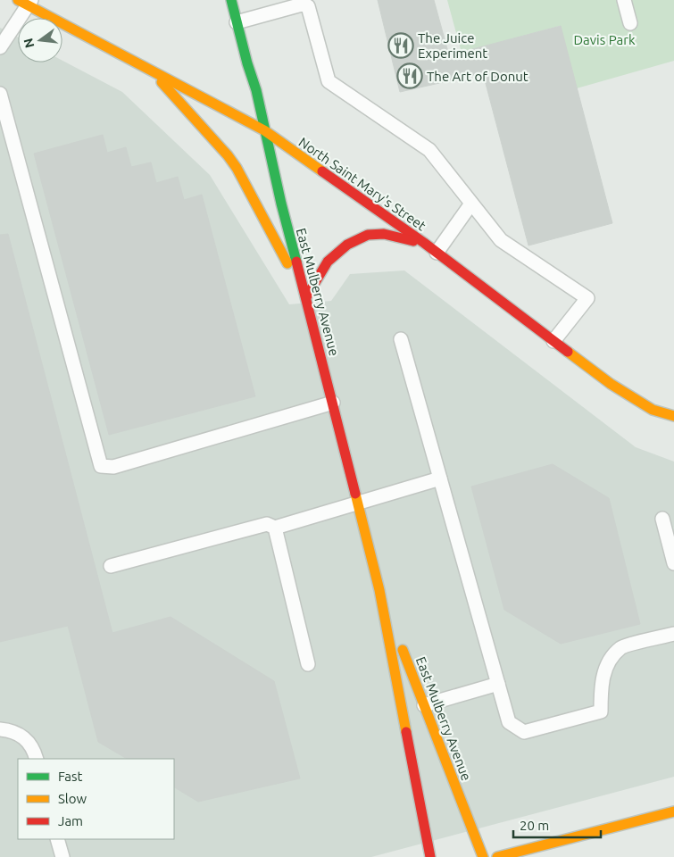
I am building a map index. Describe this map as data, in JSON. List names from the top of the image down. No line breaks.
{"streets":{"street":["North Saint Mary's Street","East Mulberry Avenue"]},"crossings":[["North Saint Mary's Street","East Mulberry Avenue"]],"parks":["Davis Park"],"places":{"restaurant":["The Juice Experiment","The Art of Donut"]},"legend":["Fast","Slow","Jam"],"scale_bar":"20 m","north":"left"}
